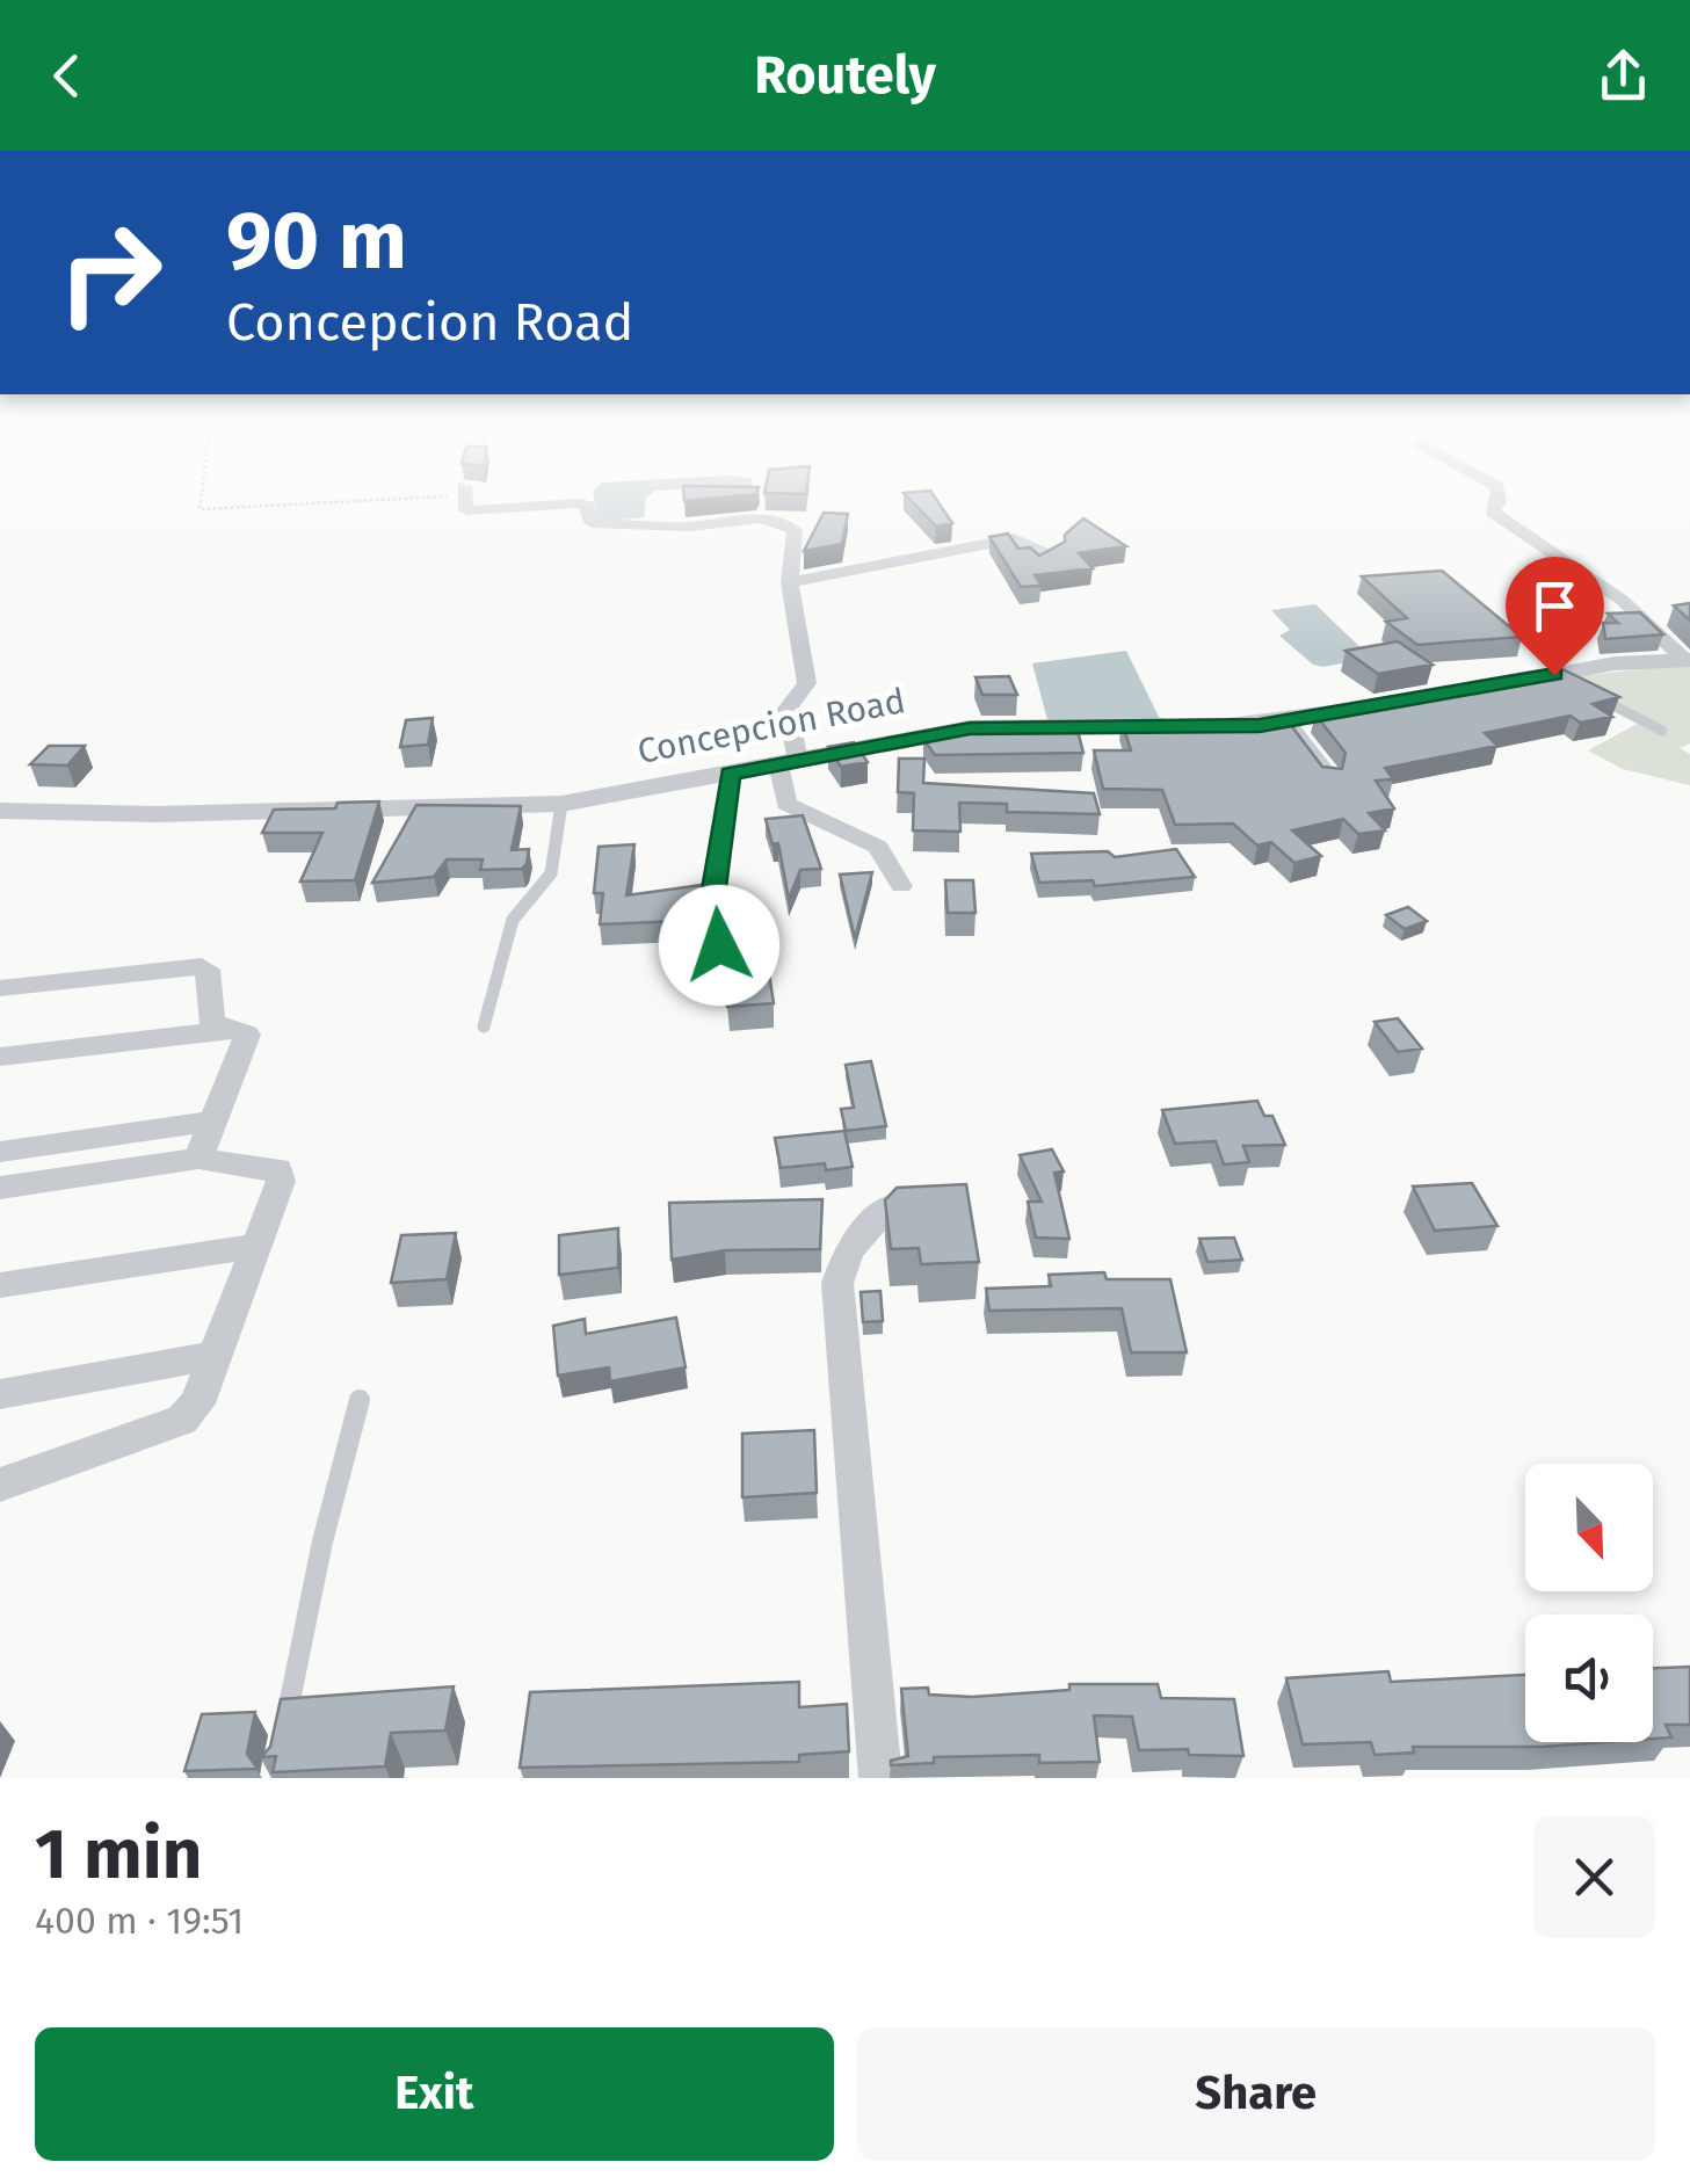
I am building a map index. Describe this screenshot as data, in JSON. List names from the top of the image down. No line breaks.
{"streets":{"street":["Concepcion Road"]},"north":"bottom right","page":{"header":"Routely","turn":["90 m","Concepcion Road"],"heading":["1 min","400 m · 19:51"],"buttons":["Exit","Share"]}}
